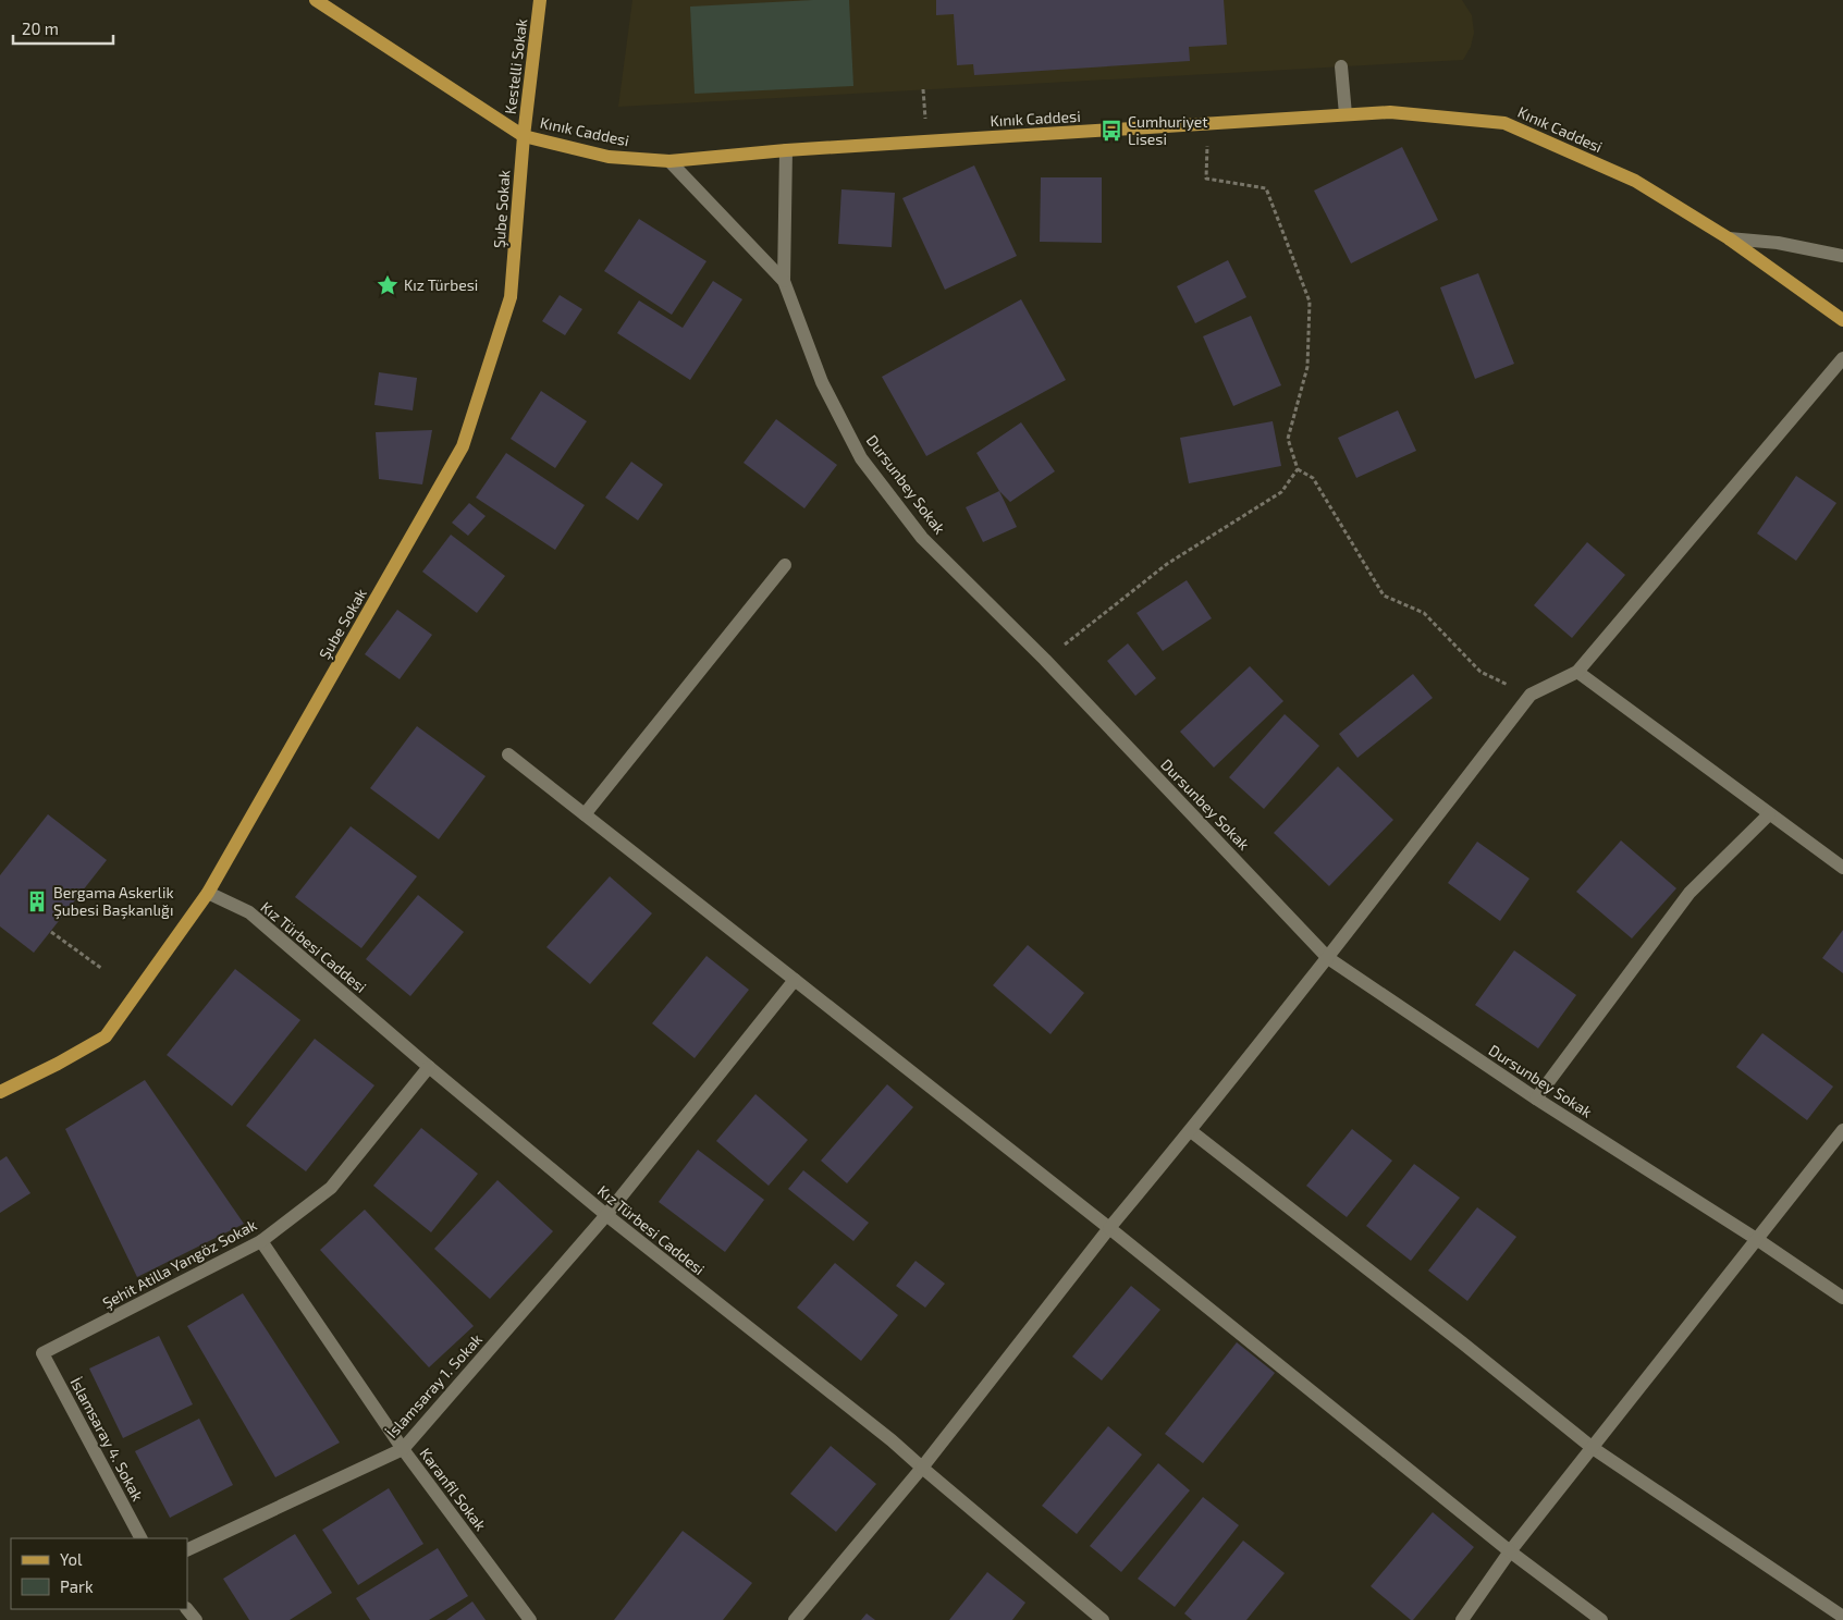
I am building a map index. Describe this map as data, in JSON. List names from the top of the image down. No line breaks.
{"streets":{"main road":["Kestelli Sokak","Kınık Caddesi","Şube Sokak"],"street":["Dursunbey Sokak","Kız Türbesi Caddesi","Şehit Atilla Yangöz Sokak","İslamsaray 1. Sokak","İslamsaray 4. Sokak","Karanfil Sokak"]},"crossings":[["Kestelli Sokak","Kınık Caddesi"],["Kestelli Sokak","Şube Sokak"],["Kınık Caddesi","Şube Sokak"],["Kınık Caddesi","Dursunbey Sokak"],["Şube Sokak","Kız Türbesi Caddesi"],["Kız Türbesi Caddesi","Şehit Atilla Yangöz Sokak"],["Kız Türbesi Caddesi","İslamsaray 1. Sokak"],["Şehit Atilla Yangöz Sokak","İslamsaray 4. Sokak"],["Şehit Atilla Yangöz Sokak","Karanfil Sokak"],["İslamsaray 1. Sokak","Karanfil Sokak"]],"places":{"bus stop":["Cumhuriyet Lisesi"],"place":["Kız Türbesi"],"building":["Bergama Askerlik Şubesi Başkanlığı"]},"legend":["Yol","Park"],"scale_bar":"20 m"}
